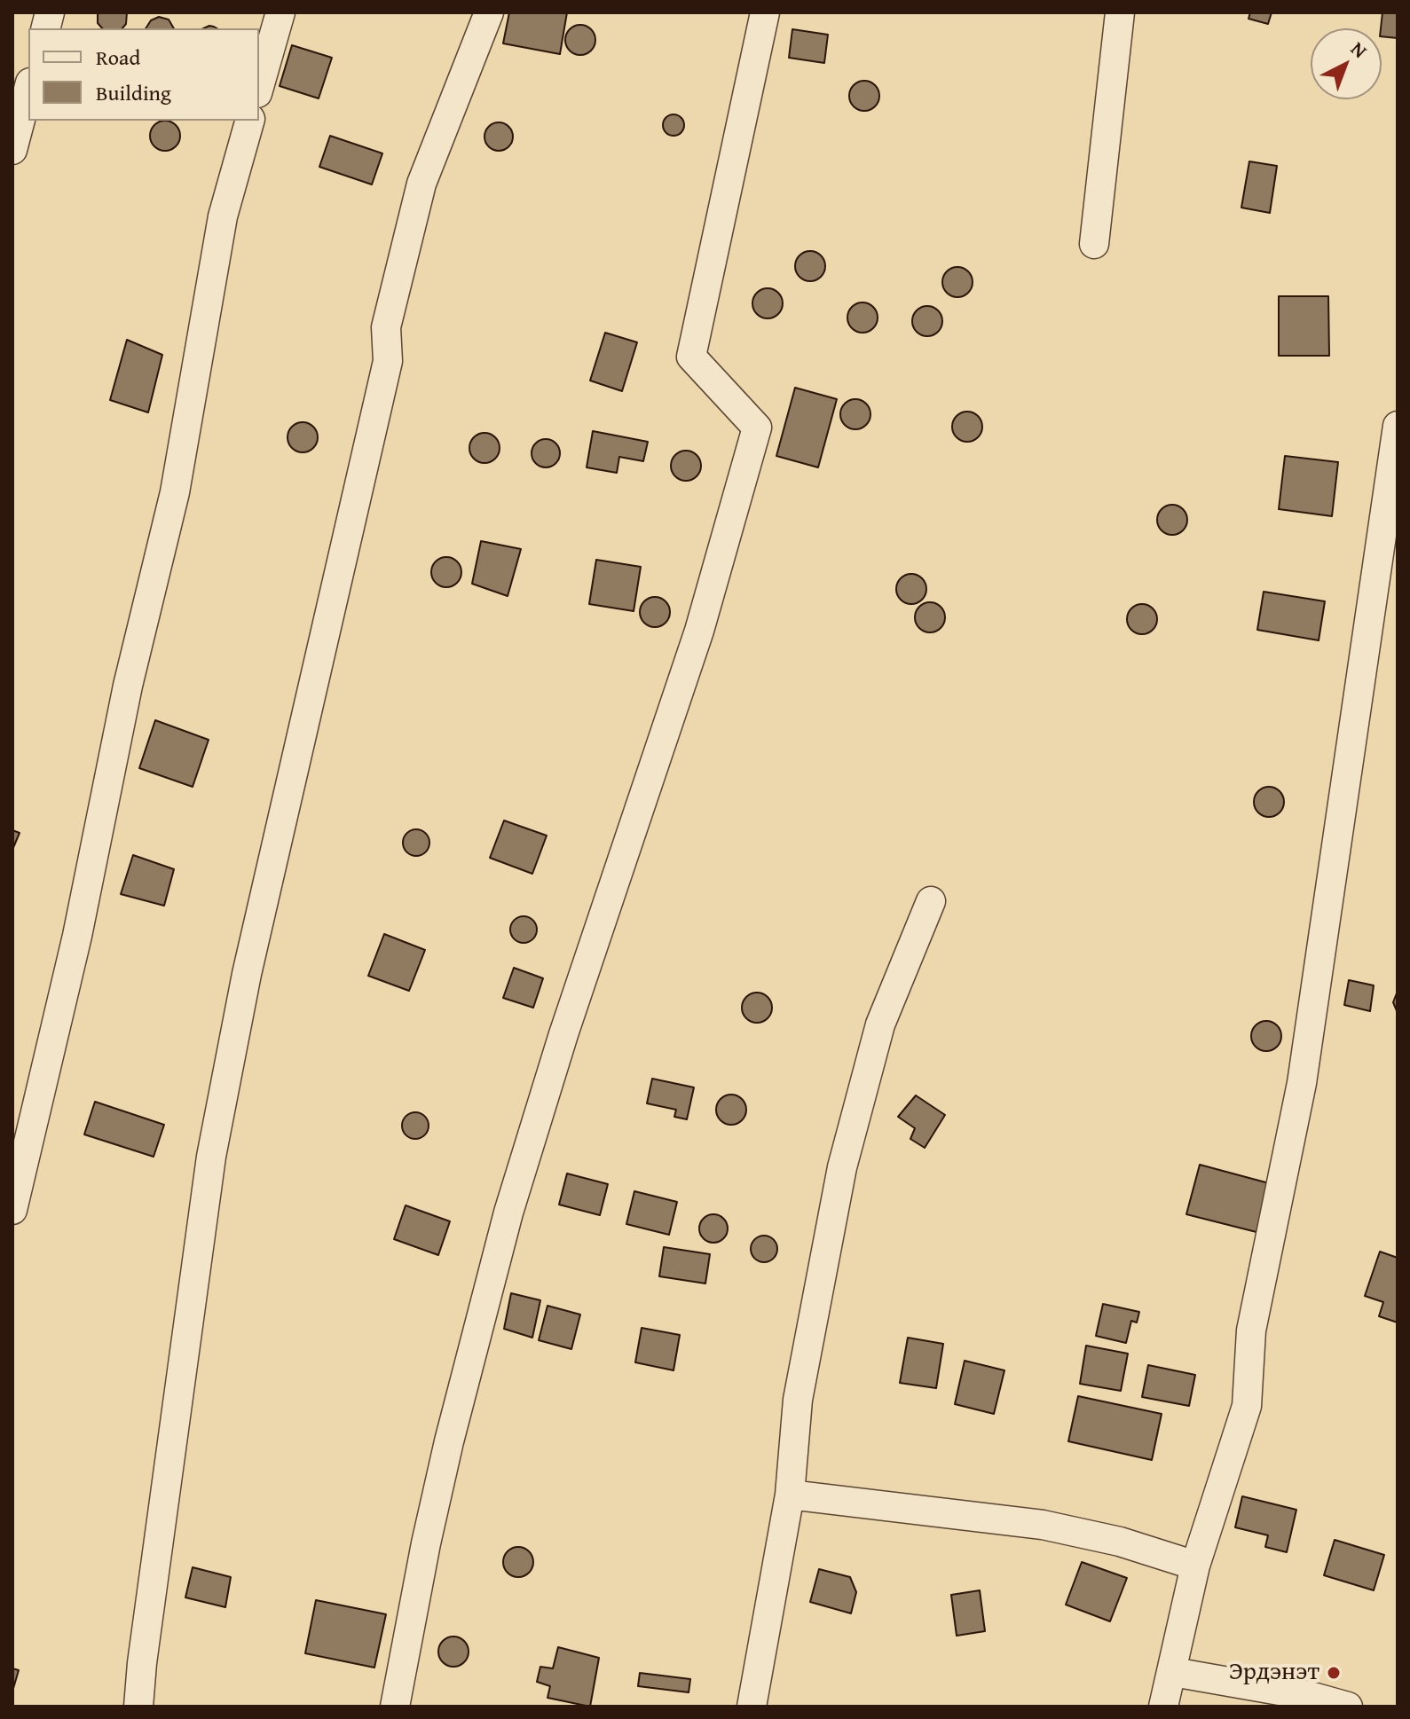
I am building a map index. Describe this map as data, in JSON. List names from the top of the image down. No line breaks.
{"places":["Эрдэнэт"],"legend":["Road","Building"],"north":"top right"}
